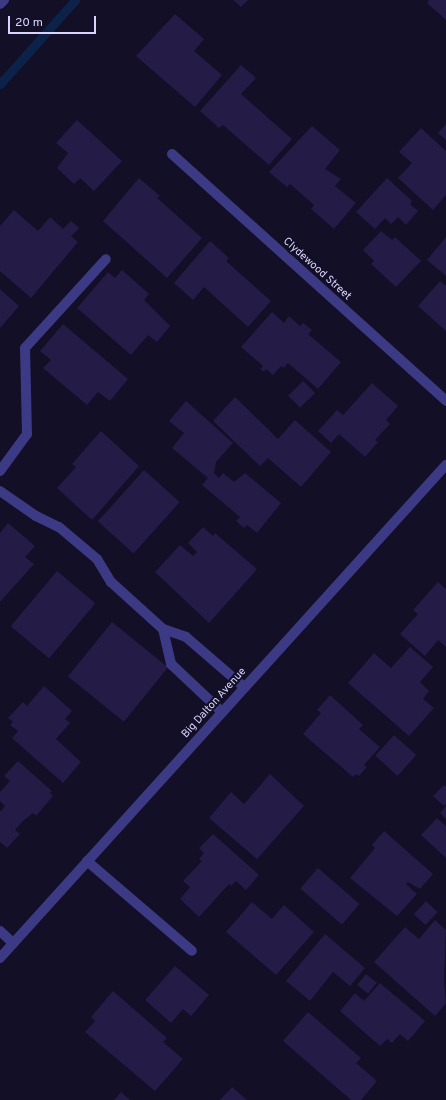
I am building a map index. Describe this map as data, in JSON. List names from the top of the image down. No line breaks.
{"streets":{"street":["Clydewood Street","Big Dalton Avenue"]},"scale_bar":"20 m"}
